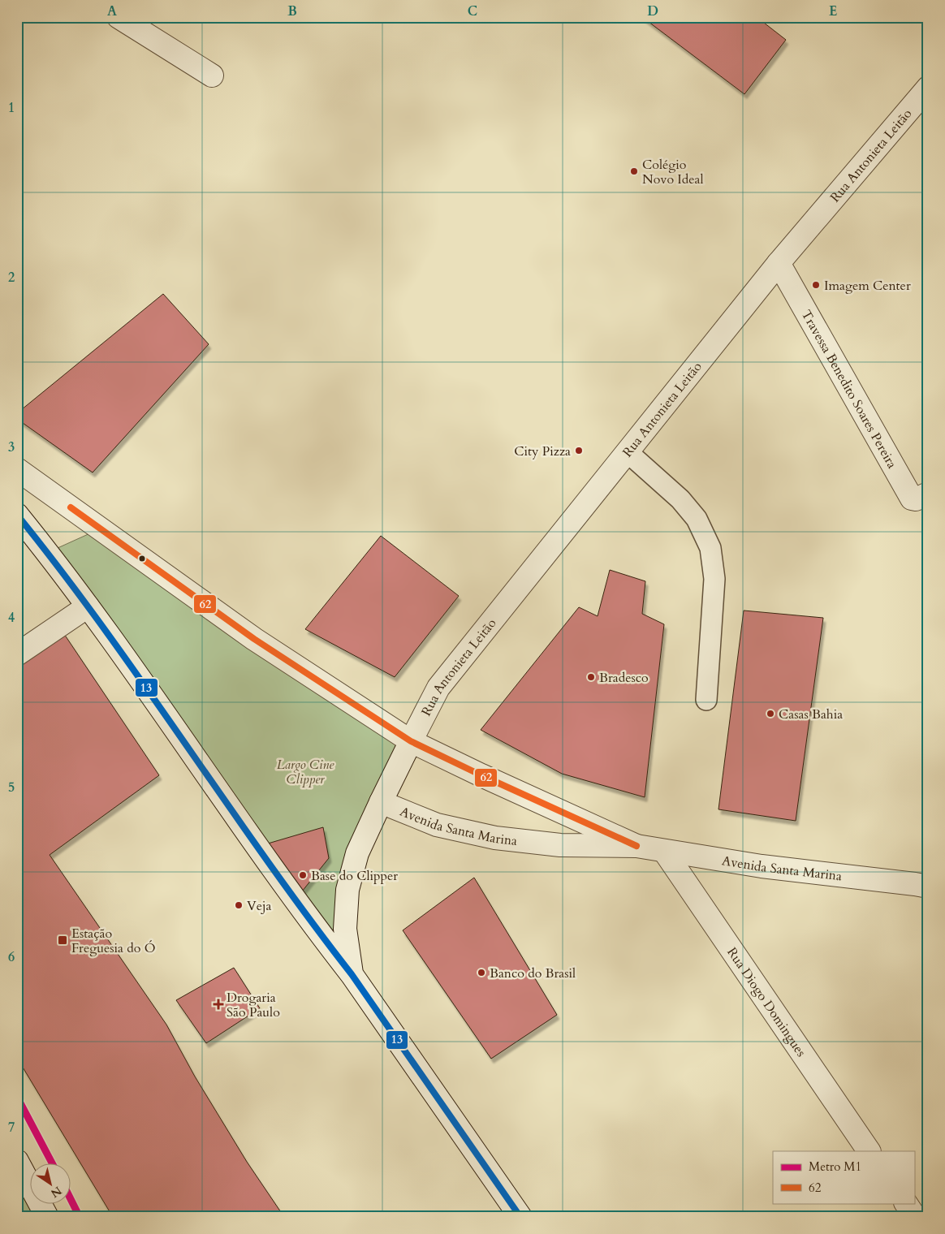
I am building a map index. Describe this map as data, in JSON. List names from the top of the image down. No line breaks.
{"streets":{"street":["Rua Antonieta Leitão","Travessa Benedito Soares Pereira","Avenida Santa Marina","Rua Diogo Domingues"]},"crossings":[["Rua Antonieta Leitão","Travessa Benedito Soares Pereira"],["Rua Antonieta Leitão","Avenida Santa Marina"],["Avenida Santa Marina","Rua Diogo Domingues"]],"parks":["Largo Cine Clipper"],"places":{"other":["Colégio Novo Ideal","Imagem Center","City Pizza","Bradesco","Casas Bahia","Base do Clipper","Veja","Banco do Brasil"],"transit":["Estação Freguesia do Ó"],"health":["Drogaria São Paulo"]},"lines":["transit line 62","transit line 13","metro line M1"],"legend":["Metro M1","62"],"north":"bottom right","grid":{"columns":["A","B","C","D","E"],"rows":["1","2","3","4","5","6","7"]}}
